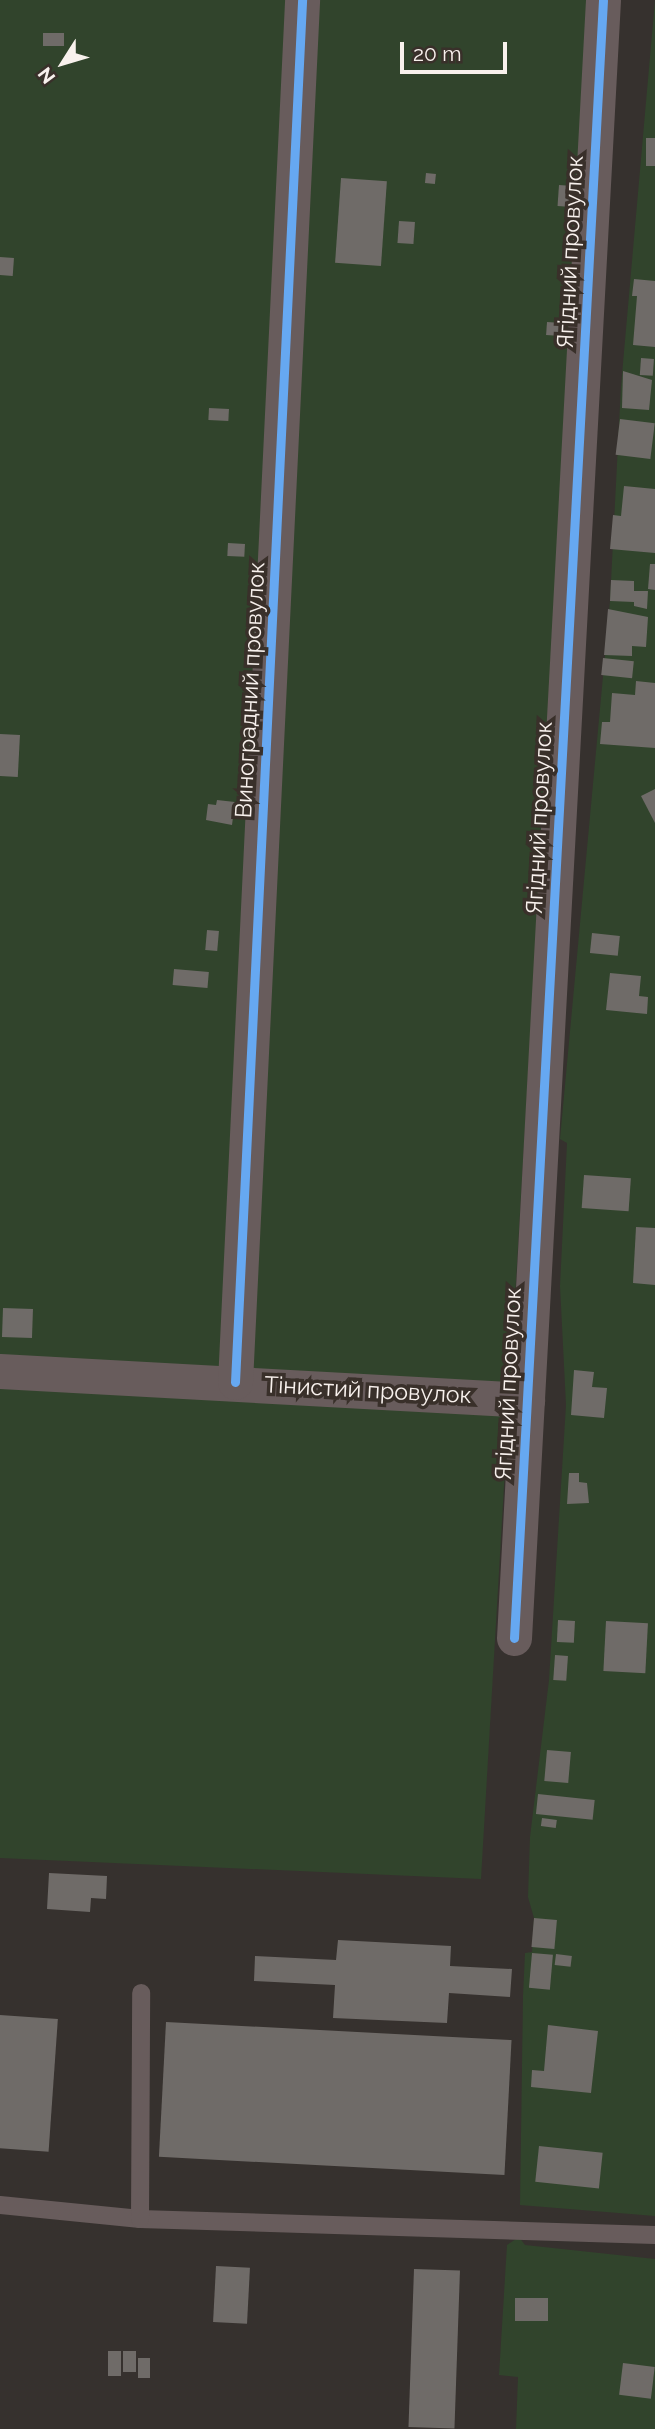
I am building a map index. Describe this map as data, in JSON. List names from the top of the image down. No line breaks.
{"streets":{"street":["Ягідний провулок","Виноградний провулок","Тінистий провулок"]},"crossings":[["Ягідний провулок","Тінистий провулок"],["Виноградний провулок","Тінистий провулок"]],"scale_bar":"20 m","north":"bottom left"}
